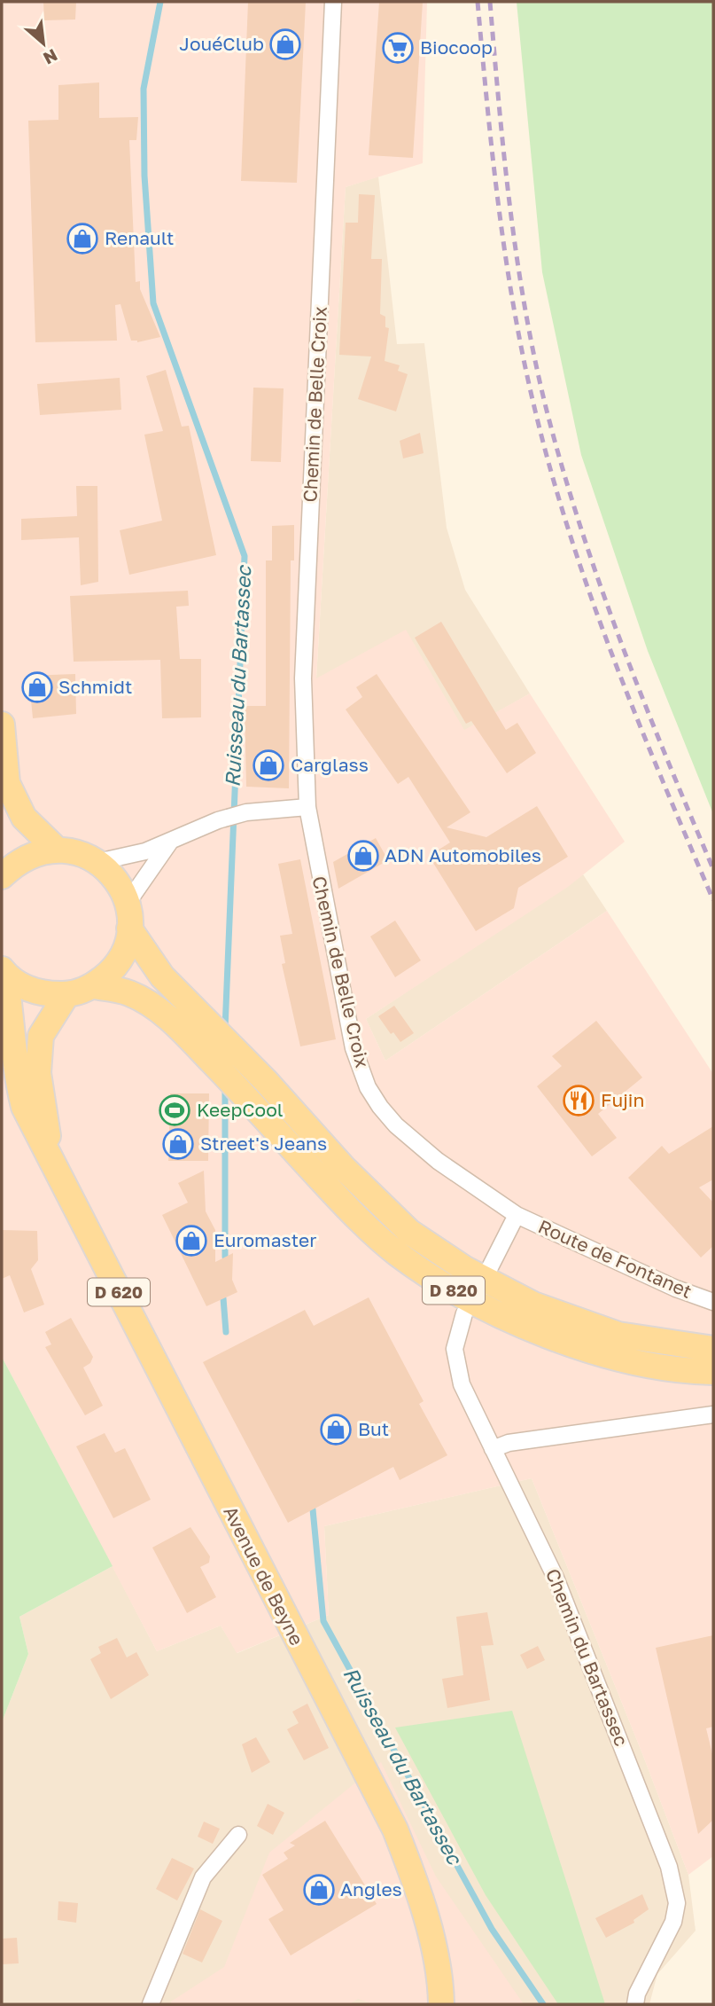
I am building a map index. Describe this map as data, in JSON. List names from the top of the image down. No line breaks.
{"streets":{"main road":["D 820","D 620","Avenue de Beyne"],"street":["Chemin de Belle Croix","Route de Fontanet","Chemin du Bartassec"]},"crossings":[["Chemin de Belle Croix","Route de Fontanet"]],"water":["Ruisseau du Bartassec"],"places":{"shop":["JouéClub","Renault","Schmidt","Carglass","ADN Automobiles","Street's Jeans","Euromaster","But","Angles"],"supermarket":["Biocoop"],"restaurant":["Fujin"],"sports":["KeepCool"]},"north":"bottom right"}
